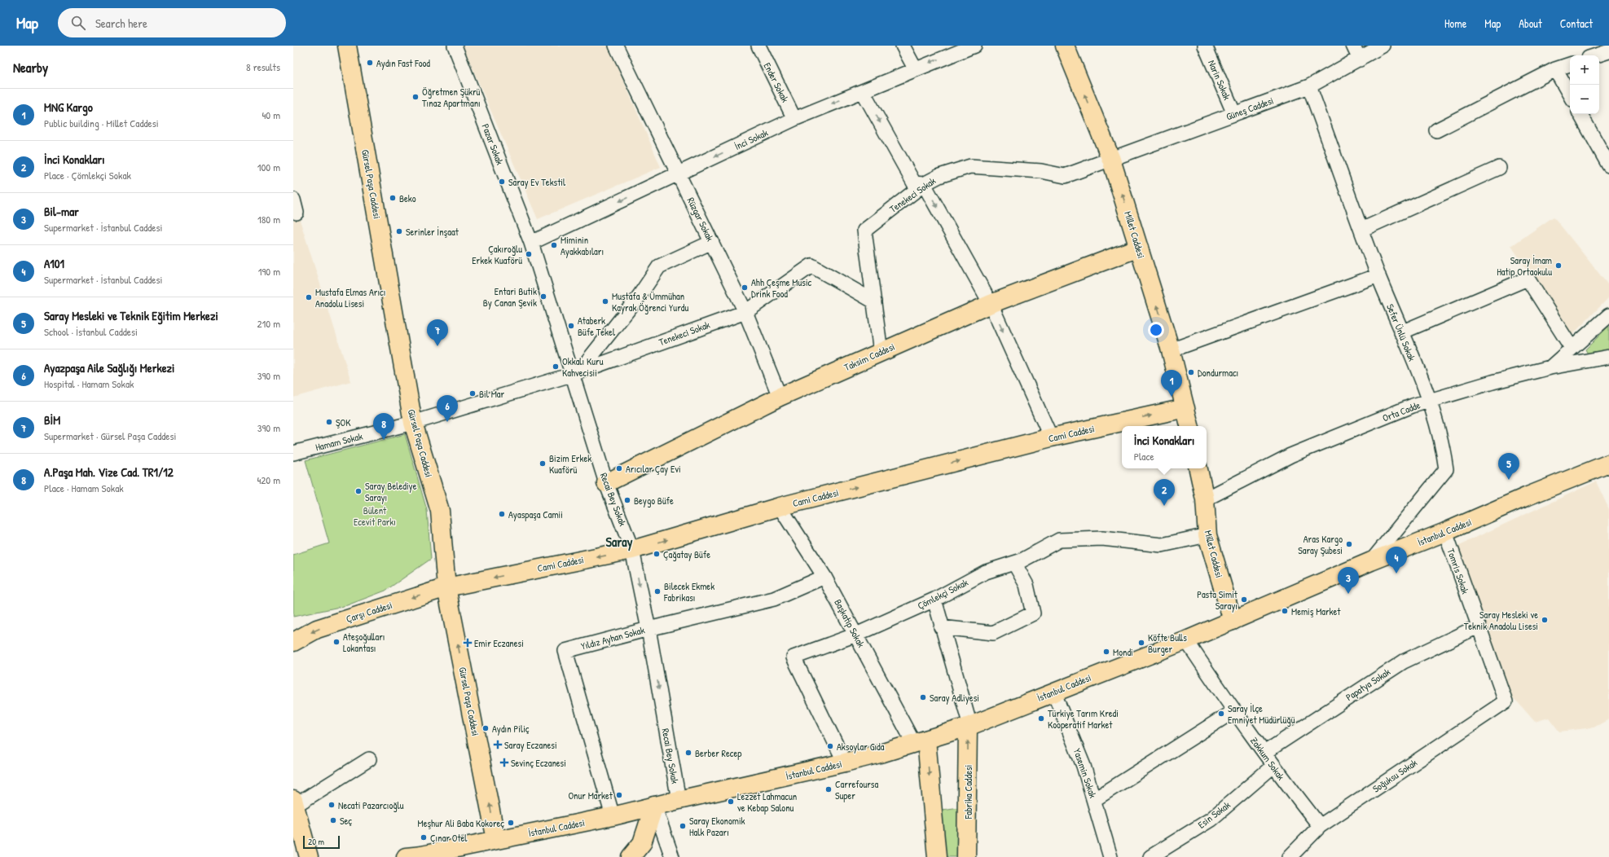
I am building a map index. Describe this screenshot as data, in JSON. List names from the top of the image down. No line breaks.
{"streets":{"main road":["Gürsel Paşa Caddesi","Millet Caddesi","Taksim Caddesi","Cami Caddesi","İstanbul Caddesi","Çarşı Caddesi","Fabrika Caddesi"],"street":["Narin Sokak","Ender Sokak","Güneş Caddesi","İnci Sokak","Pazar Sokak","Tenekeci Sokak","Rüzgar Sokak","Sefer Ünlü Sokak","Orta Cadde","Hamam Sokak","Recai Bey Sokak","Tomris Sokak","Çömlekçi Sokak","Başkatip Sokak","Yıldız Ayhan Sokak","Papatya Sokak","Zakkum Sokak","Yasemin Sokak","Soğuksu Sokak","Esin Sokak"]},"crossings":[["Narin Sokak","Güneş Caddesi"],["Ender Sokak","İnci Sokak"],["Güneş Caddesi","Tenekeci Sokak"],["Güneş Caddesi","Millet Caddesi"],["Güneş Caddesi","Sefer Ünlü Sokak"],["İnci Sokak","Pazar Sokak"],["İnci Sokak","Rüzgar Sokak"],["İnci Sokak","Recai Bey Sokak"],["Pazar Sokak","Recai Bey Sokak"],["Gürsel Paşa Caddesi","Cami Caddesi"],["Gürsel Paşa Caddesi","Hamam Sokak"],["Gürsel Paşa Caddesi","İstanbul Caddesi"],["Gürsel Paşa Caddesi","Çarşı Caddesi"],["Tenekeci Sokak","Rüzgar Sokak"],["Tenekeci Sokak","Millet Caddesi"],["Tenekeci Sokak","Taksim Caddesi"],["Tenekeci Sokak","Hamam Sokak"],["Tenekeci Sokak","Recai Bey Sokak"],["Rüzgar Sokak","Taksim Caddesi"],["Millet Caddesi","Taksim Caddesi"],["Millet Caddesi","Orta Cadde"],["Millet Caddesi","Cami Caddesi"],["Millet Caddesi","İstanbul Caddesi"],["Millet Caddesi","Çömlekçi Sokak"],["Sefer Ünlü Sokak","Orta Cadde"],["Sefer Ünlü Sokak","İstanbul Caddesi"],["Taksim Caddesi","Recai Bey Sokak"],["Cami Caddesi","Recai Bey Sokak"],["Cami Caddesi","Çarşı Caddesi"],["Cami Caddesi","Başkatip Sokak"],["Hamam Sokak","Recai Bey Sokak"],["Recai Bey Sokak","İstanbul Caddesi"],["Recai Bey Sokak","Yıldız Ayhan Sokak"],["İstanbul Caddesi","Tomris Sokak"],["İstanbul Caddesi","Çömlekçi Sokak"],["İstanbul Caddesi","Başkatip Sokak"],["İstanbul Caddesi","Yıldız Ayhan Sokak"],["İstanbul Caddesi","Zakkum Sokak"],["İstanbul Caddesi","Yasemin Sokak"],["İstanbul Caddesi","Fabrika Caddesi"],["Tomris Sokak","Papatya Sokak"],["Tomris Sokak","Soğuksu Sokak"],["Çömlekçi Sokak","Başkatip Sokak"],["Başkatip Sokak","Yıldız Ayhan Sokak"],["Papatya Sokak","Zakkum Sokak"],["Zakkum Sokak","Soğuksu Sokak"],["Zakkum Sokak","Esin Sokak"]],"one_way":["Millet Caddesi","Recai Bey Sokak","Çarşı Caddesi"],"districts":["Saray"],"parks":["Bülent Ecevit Parkı"],"places":{"other":["Aydın Fast Food","Öğretmen Şükrü Tınaz Apartmanı","Saray Ev Tekstil","Beko","Serinler İnşaat","Miminin Ayakkabıları","Çakıroğlu Erkek Kuaförü","Saray İmam Hatip Ortaokulu","Ahh Çeşme Music Drink Food","Entari Butik By Canan Şevik","Mustafa Elmas Arıcı Anadolu Lisesi","Mustafa & Ümmühan Kayrak Öğrenci Yurdu","Ataberk Büfe Tekel","Okkalı Kuru Kahvecisii","Dondurmacı","Bil Mar","ŞOK","Bizim Erkek Kuaförü","Arıcılar Çay Evi","Saray Belediye Sarayı","Beygo Büfe","Ayaspaşa Camii","Aras Kargo Saray Şubesi","Çağatay Büfe","Bilecek Ekmek Fabrikası","Pasta Simit Sarayı","Memiş Market","Saray Mesleki ve Teknik Anadolu Lisesi","Ateşoğulları Lokantası","Köfte Bulls Burger","Mondi","Saray Adliyesi","Saray İlçe Emniyet Müdürlüğü","Türkiye Tarım Kredi Kooperatif Market","Aydın Piliç","Aksoylar Gıda","Berber Recep","Carrefoursa Super","Onur Market","Lezzet Lahmacun ve Kebap Salonu","Necati Pazarcıoğlu","Seç","Meşhur Ali Baba Kokoreç","Saray Ekonomik Halk Pazarı","Çınar Otel"],"health":["Emir Eczanesi","Saray Eczanesi","Sevinç Eczanesi"]},"scale_bar":"20 m","page":{"header":"Map","search":"Search here","nav":["Home","Map","About","Contact"],"heading":["Nearby","8 results"],"map_buttons":["+","−"],"list":[{"mark":"1","name":"MNG Kargo","note":"Public building · Millet Caddesi","value":"40 m"},{"mark":"2","name":"İnci Konakları","note":"Place · Çömlekçi Sokak","value":"100 m"},{"mark":"3","name":"Bil-mar","note":"Supermarket · İstanbul Caddesi","value":"180 m"},{"mark":"4","name":"A101","note":"Supermarket · İstanbul Caddesi","value":"190 m"},{"mark":"5","name":"Saray Mesleki ve Teknik Eğitim Merkezi","note":"School · İstanbul Caddesi","value":"210 m"},{"mark":"6","name":"Ayazpaşa Aile Sağlığı Merkezi","note":"Hospital · Hamam Sokak","value":"390 m"},{"mark":"7","name":"BİM","note":"Supermarket · Gürsel Paşa Caddesi","value":"390 m"},{"mark":"8","name":"A.Paşa Mah. Vize Cad. TR1/12","note":"Place · Hamam Sokak","value":"420 m"}],"pins":["7","1","6","8","5","2","4","3"],"popup":["İnci Konakları","Place"],"scale":"20 m"}}
